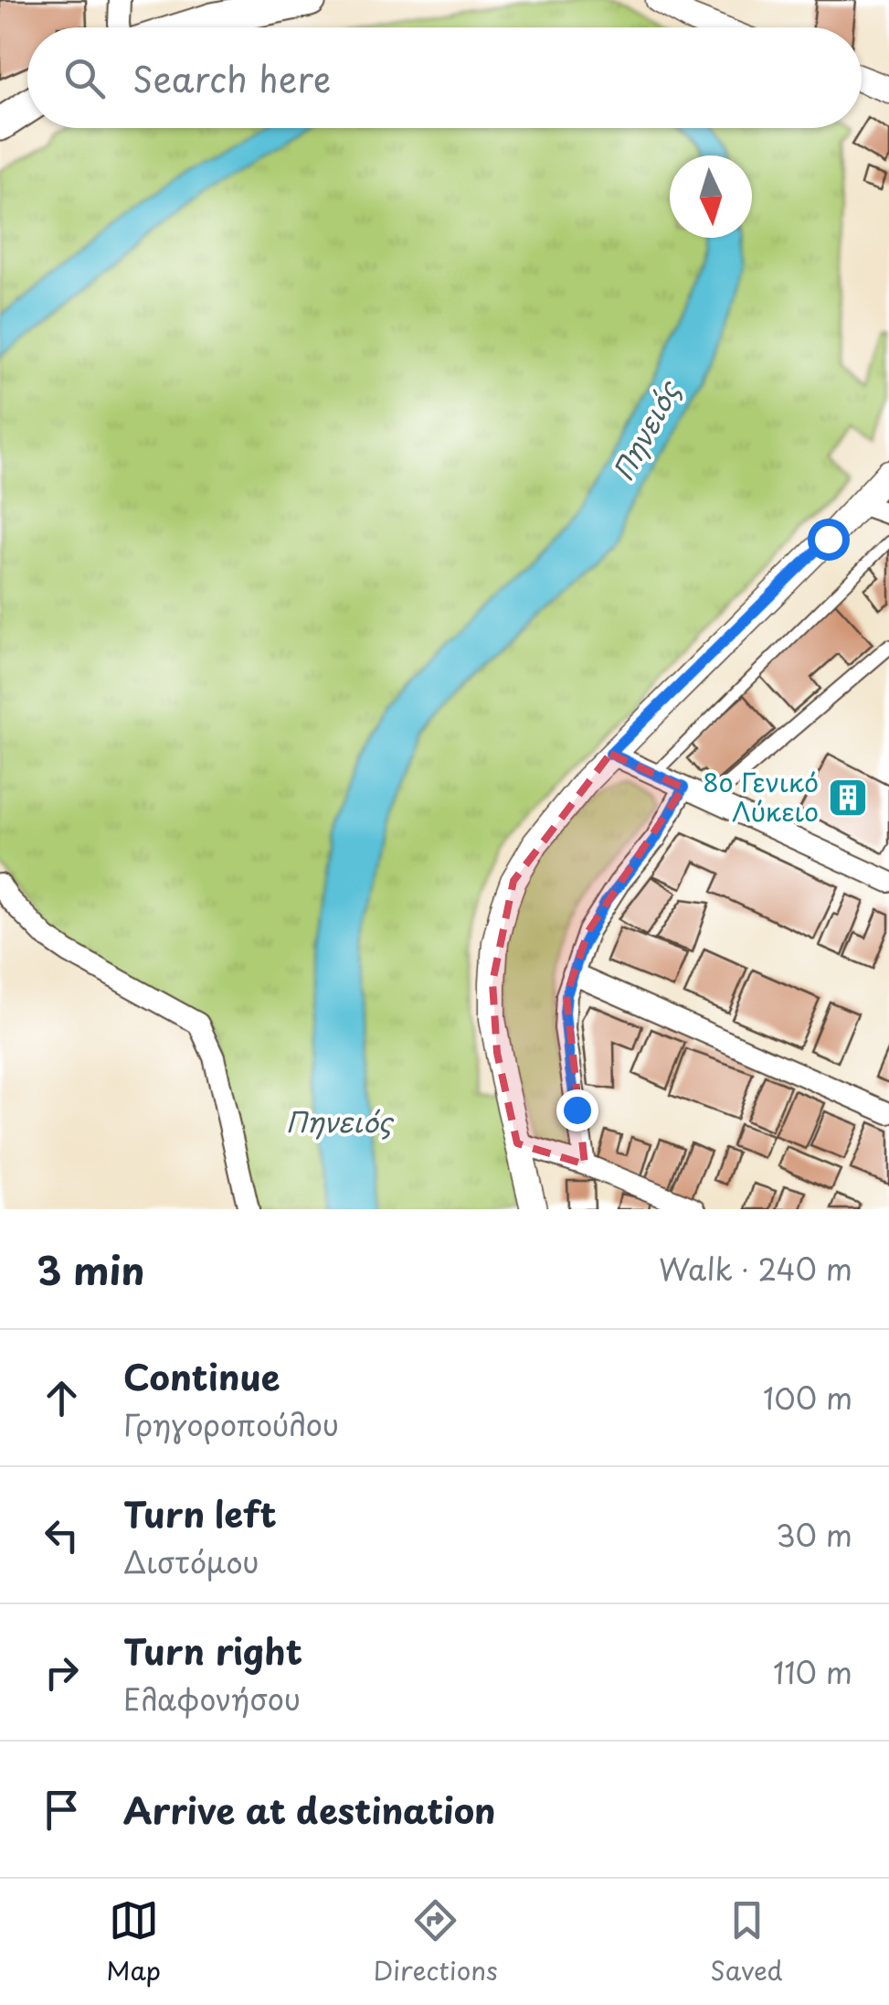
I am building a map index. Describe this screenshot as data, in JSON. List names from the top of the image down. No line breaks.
{"water":["Πηνειός"],"places":{"building":["8ο Γενικό Λύκειο"]},"north":"bottom","page":{"search":"Search here","heading":["3 min","Walk · 240 m"],"list":[["Continue","Γρηγοροπούλου","100 m"],["Turn left","Διστόμου","30 m"],["Turn right","Ελαφονήσου","110 m"],"Arrive at destination"],"nav":["Map","Directions","Saved"]}}
